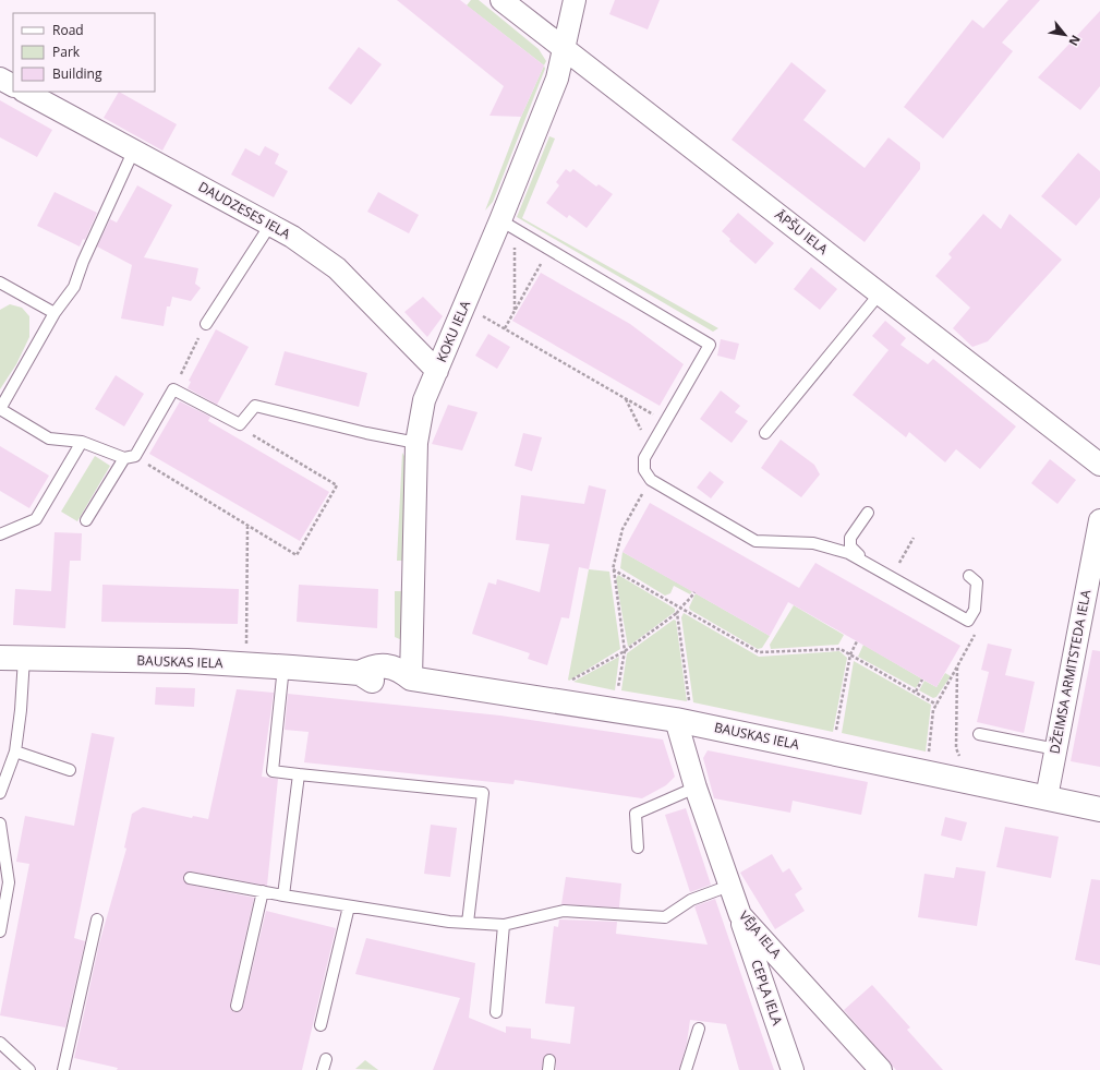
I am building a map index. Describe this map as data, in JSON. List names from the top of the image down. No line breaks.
{"streets":{"street":["DAUDZESES IELA","ĀPŠU IELA","KOKU IELA","BAUSKAS IELA","DŽEIMSA ARMITSTEDA IELA","VĒJA IELA","CEPĻA IELA"]},"crossings":[["DAUDZESES IELA","KOKU IELA"],["ĀPŠU IELA","KOKU IELA"],["KOKU IELA","BAUSKAS IELA"],["BAUSKAS IELA","DŽEIMSA ARMITSTEDA IELA"],["BAUSKAS IELA","VĒJA IELA"],["VĒJA IELA","CEPĻA IELA"]],"legend":["Road","Park","Building"],"north":"bottom right"}
